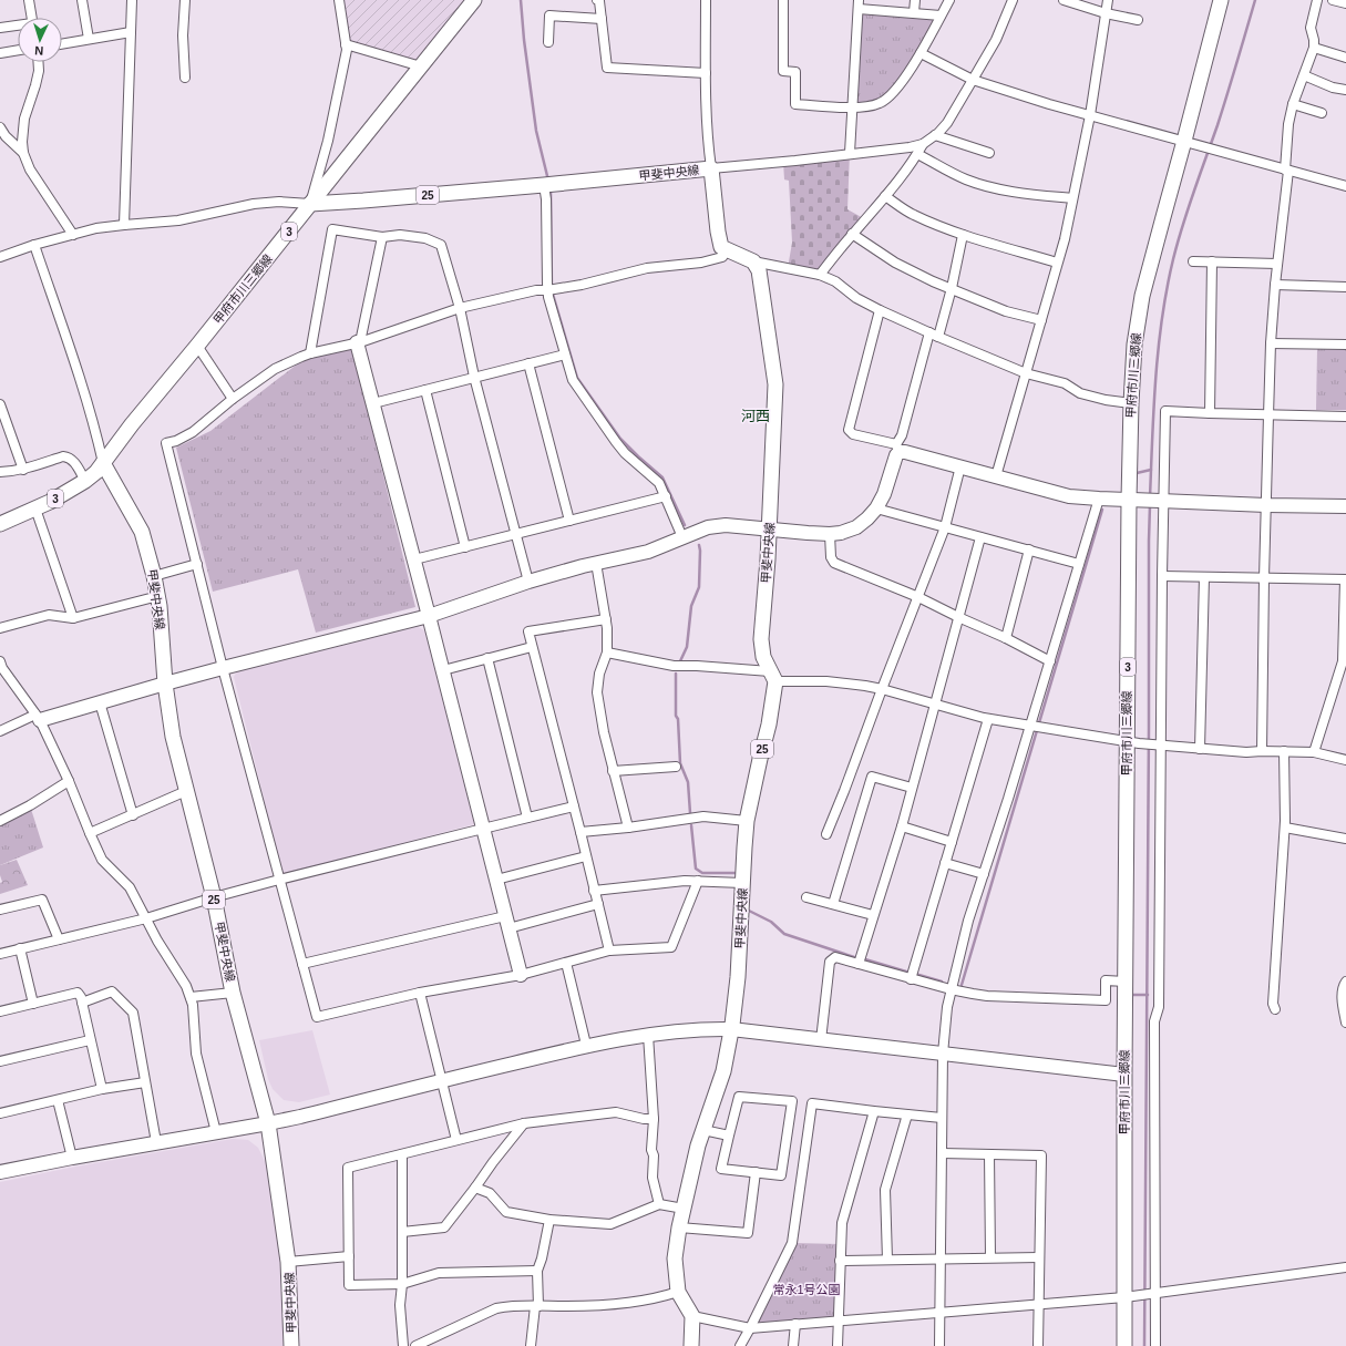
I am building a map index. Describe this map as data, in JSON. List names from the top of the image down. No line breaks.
{"streets":{"main road":["甲斐中央線","25","3","甲府市川三郷線"]},"crossings":[["甲斐中央線","甲府市川三郷線"]],"districts":["河西"],"parks":["常永1号公園"],"north":"bottom"}
